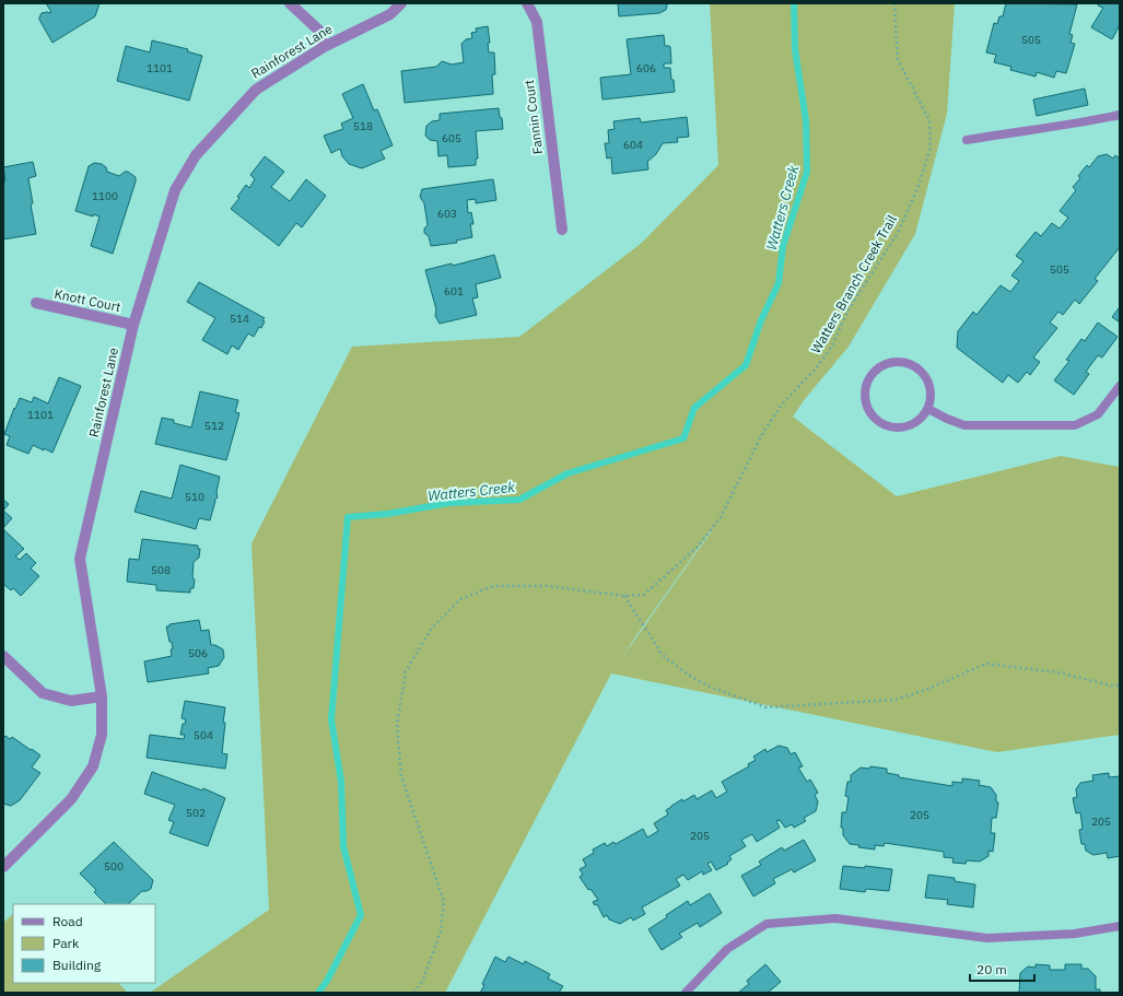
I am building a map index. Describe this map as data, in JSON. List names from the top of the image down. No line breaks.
{"streets":{"street":["Rainforest Lane","Fannin Court","Knott Court"],"path":["Watters Branch Creek Trail"]},"crossings":[["Rainforest Lane","Knott Court"]],"water":["Watters Creek"],"house_numbers":["505","1101","606","518","605","604","1100","603","505","601","514","1101","512","510","508","506","504","502","205","205","205","500"],"legend":["Road","Park","Building"],"scale_bar":"20 m"}
